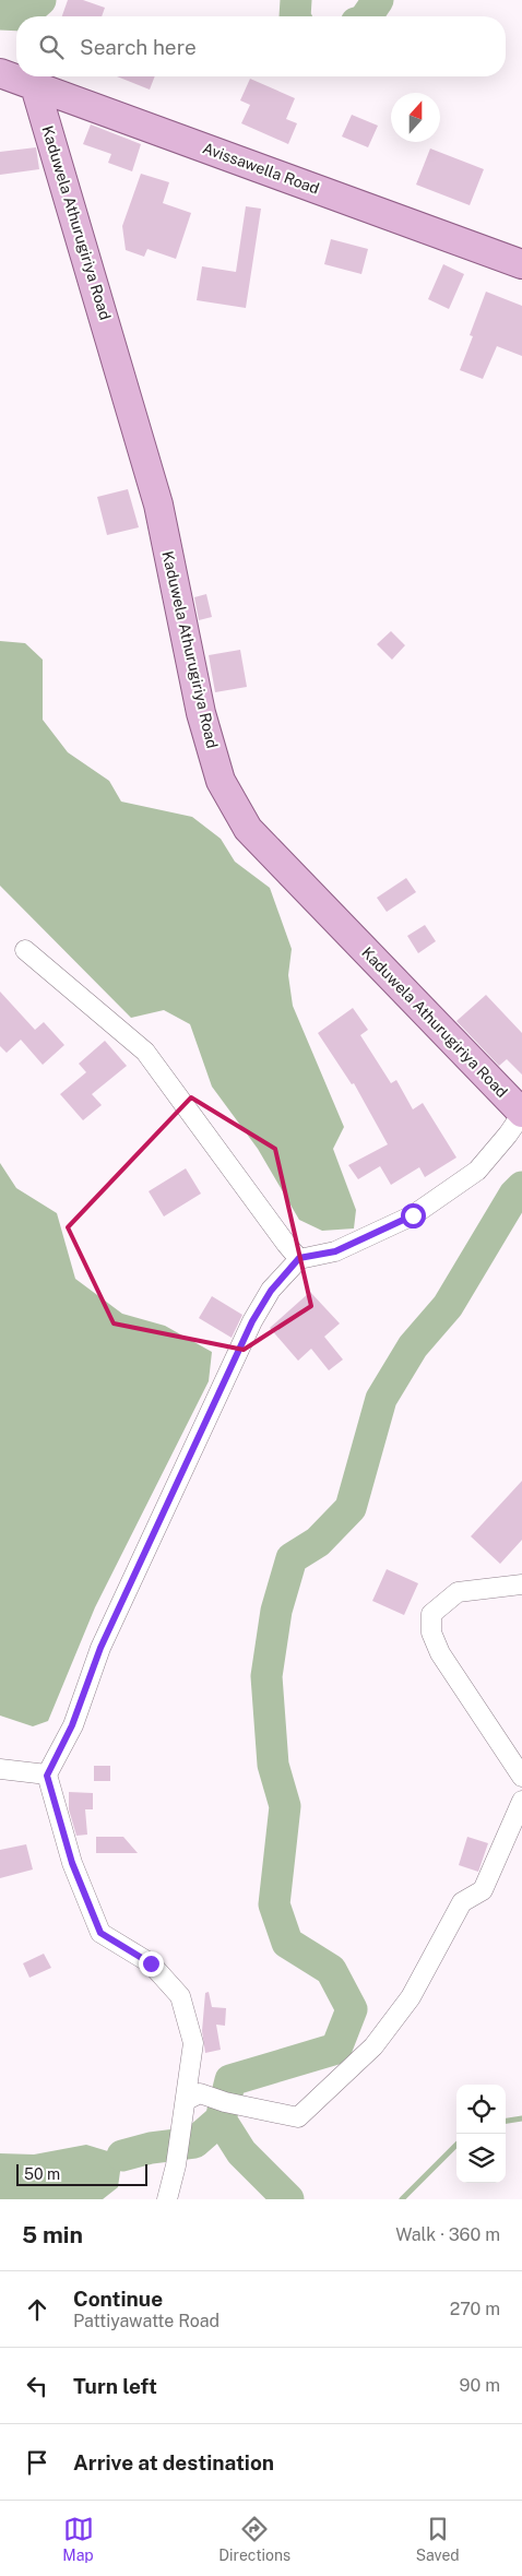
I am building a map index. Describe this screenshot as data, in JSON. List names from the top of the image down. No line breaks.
{"streets":{"main road":["Avissawella Road","Kaduwela Athurugiriya Road"]},"crossings":[["Avissawella Road","Kaduwela Athurugiriya Road"]],"scale_bar":"50 m","north":"top","page":{"search":"Search here","scale":"50 m","heading":["5 min","Walk · 360 m"],"list":[["Continue","Pattiyawatte Road","270 m"],["Turn left","90 m"],"Arrive at destination"],"nav":["Map","Directions","Saved"]}}
